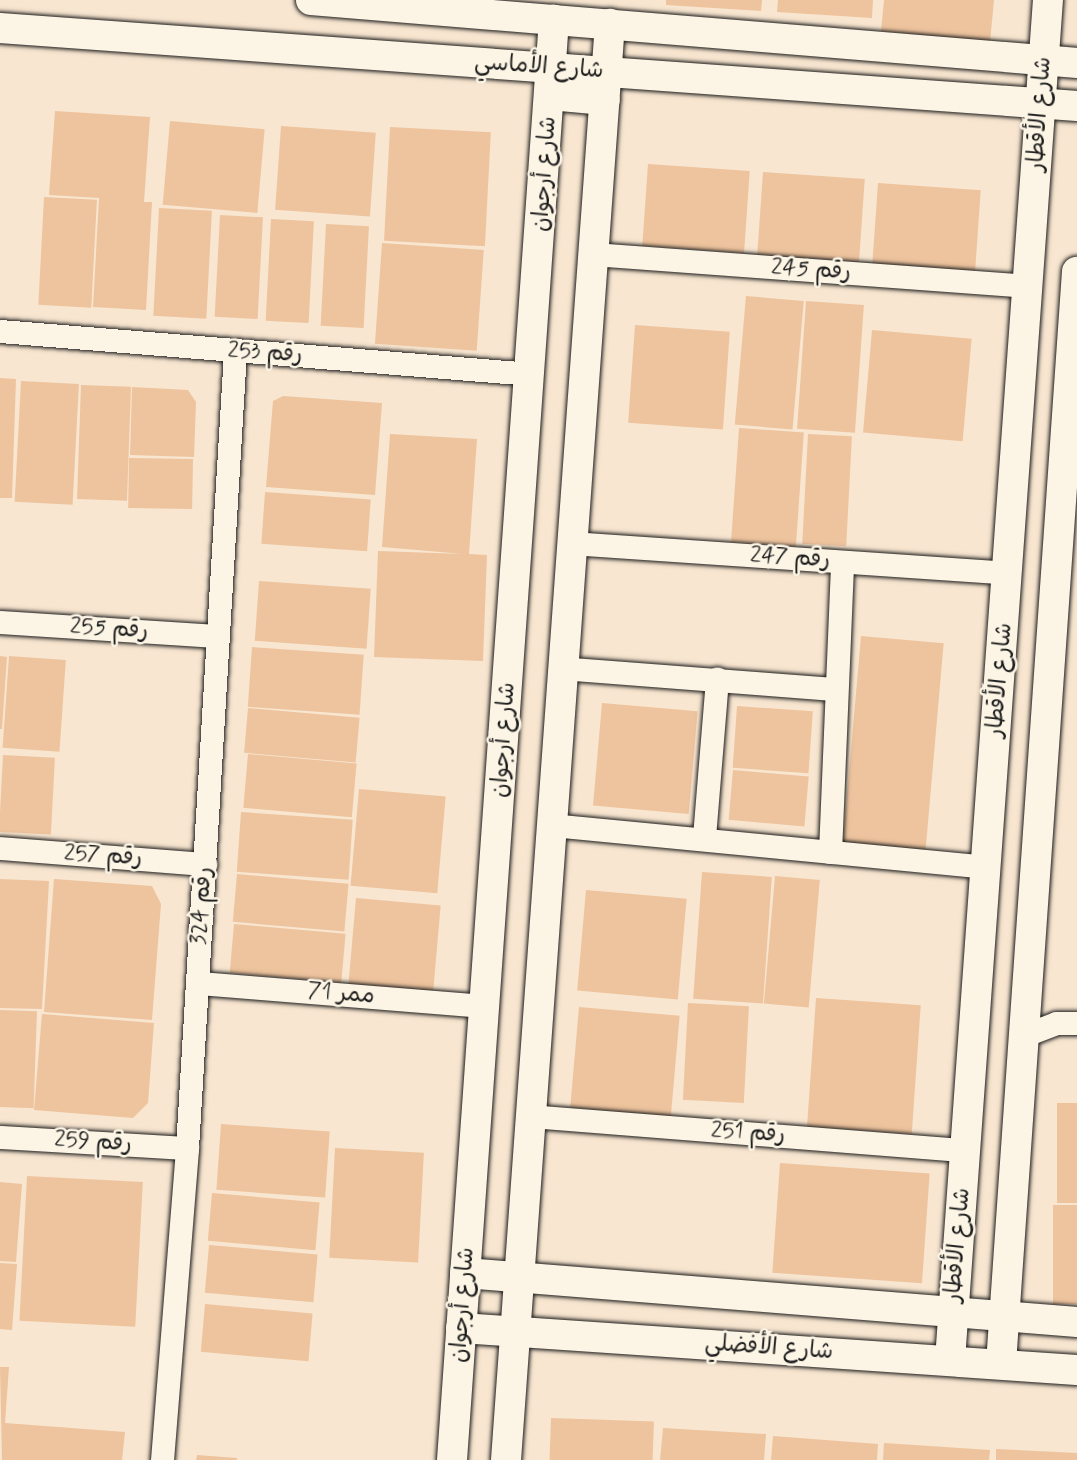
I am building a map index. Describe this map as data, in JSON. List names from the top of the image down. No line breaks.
{"streets":{"street":["شارع الأماسي","شارع الأقطار","شارع أرجوان","رقم 245","رقم 253","رقم 247","رقم 255","رقم 257","رقم 324","ممر 71","رقم 251","رقم 259","شارع الأفضلي"]},"crossings":[["شارع الأماسي","شارع الأقطار"],["شارع الأماسي","شارع أرجوان"],["شارع الأقطار","رقم 245"],["شارع الأقطار","رقم 247"],["شارع الأقطار","رقم 251"],["شارع الأقطار","شارع الأفضلي"],["شارع أرجوان","رقم 253"],["شارع أرجوان","ممر 71"],["شارع أرجوان","شارع الأفضلي"],["رقم 253","رقم 324"],["رقم 255","رقم 324"],["رقم 257","رقم 324"],["رقم 324","ممر 71"],["رقم 324","رقم 259"]]}
